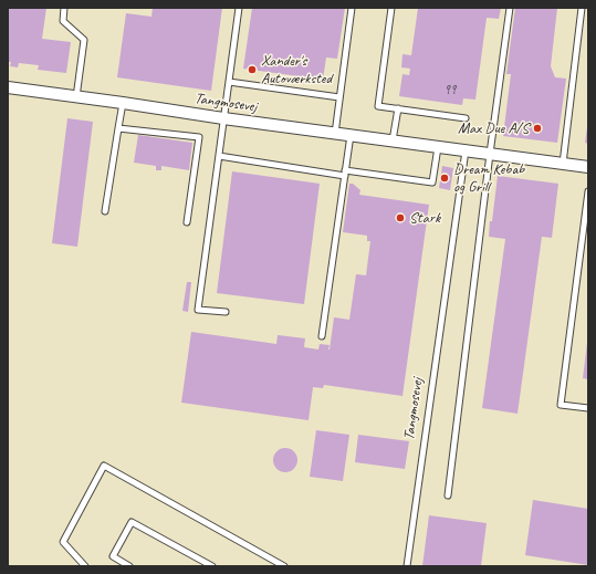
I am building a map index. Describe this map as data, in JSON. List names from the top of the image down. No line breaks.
{"streets":{"street":["Tangmosevej"]},"places":["Xander's Autoværksted","Max Due A/S","Dream Kebab og Grill","Stark"],"house_numbers":["99"]}
